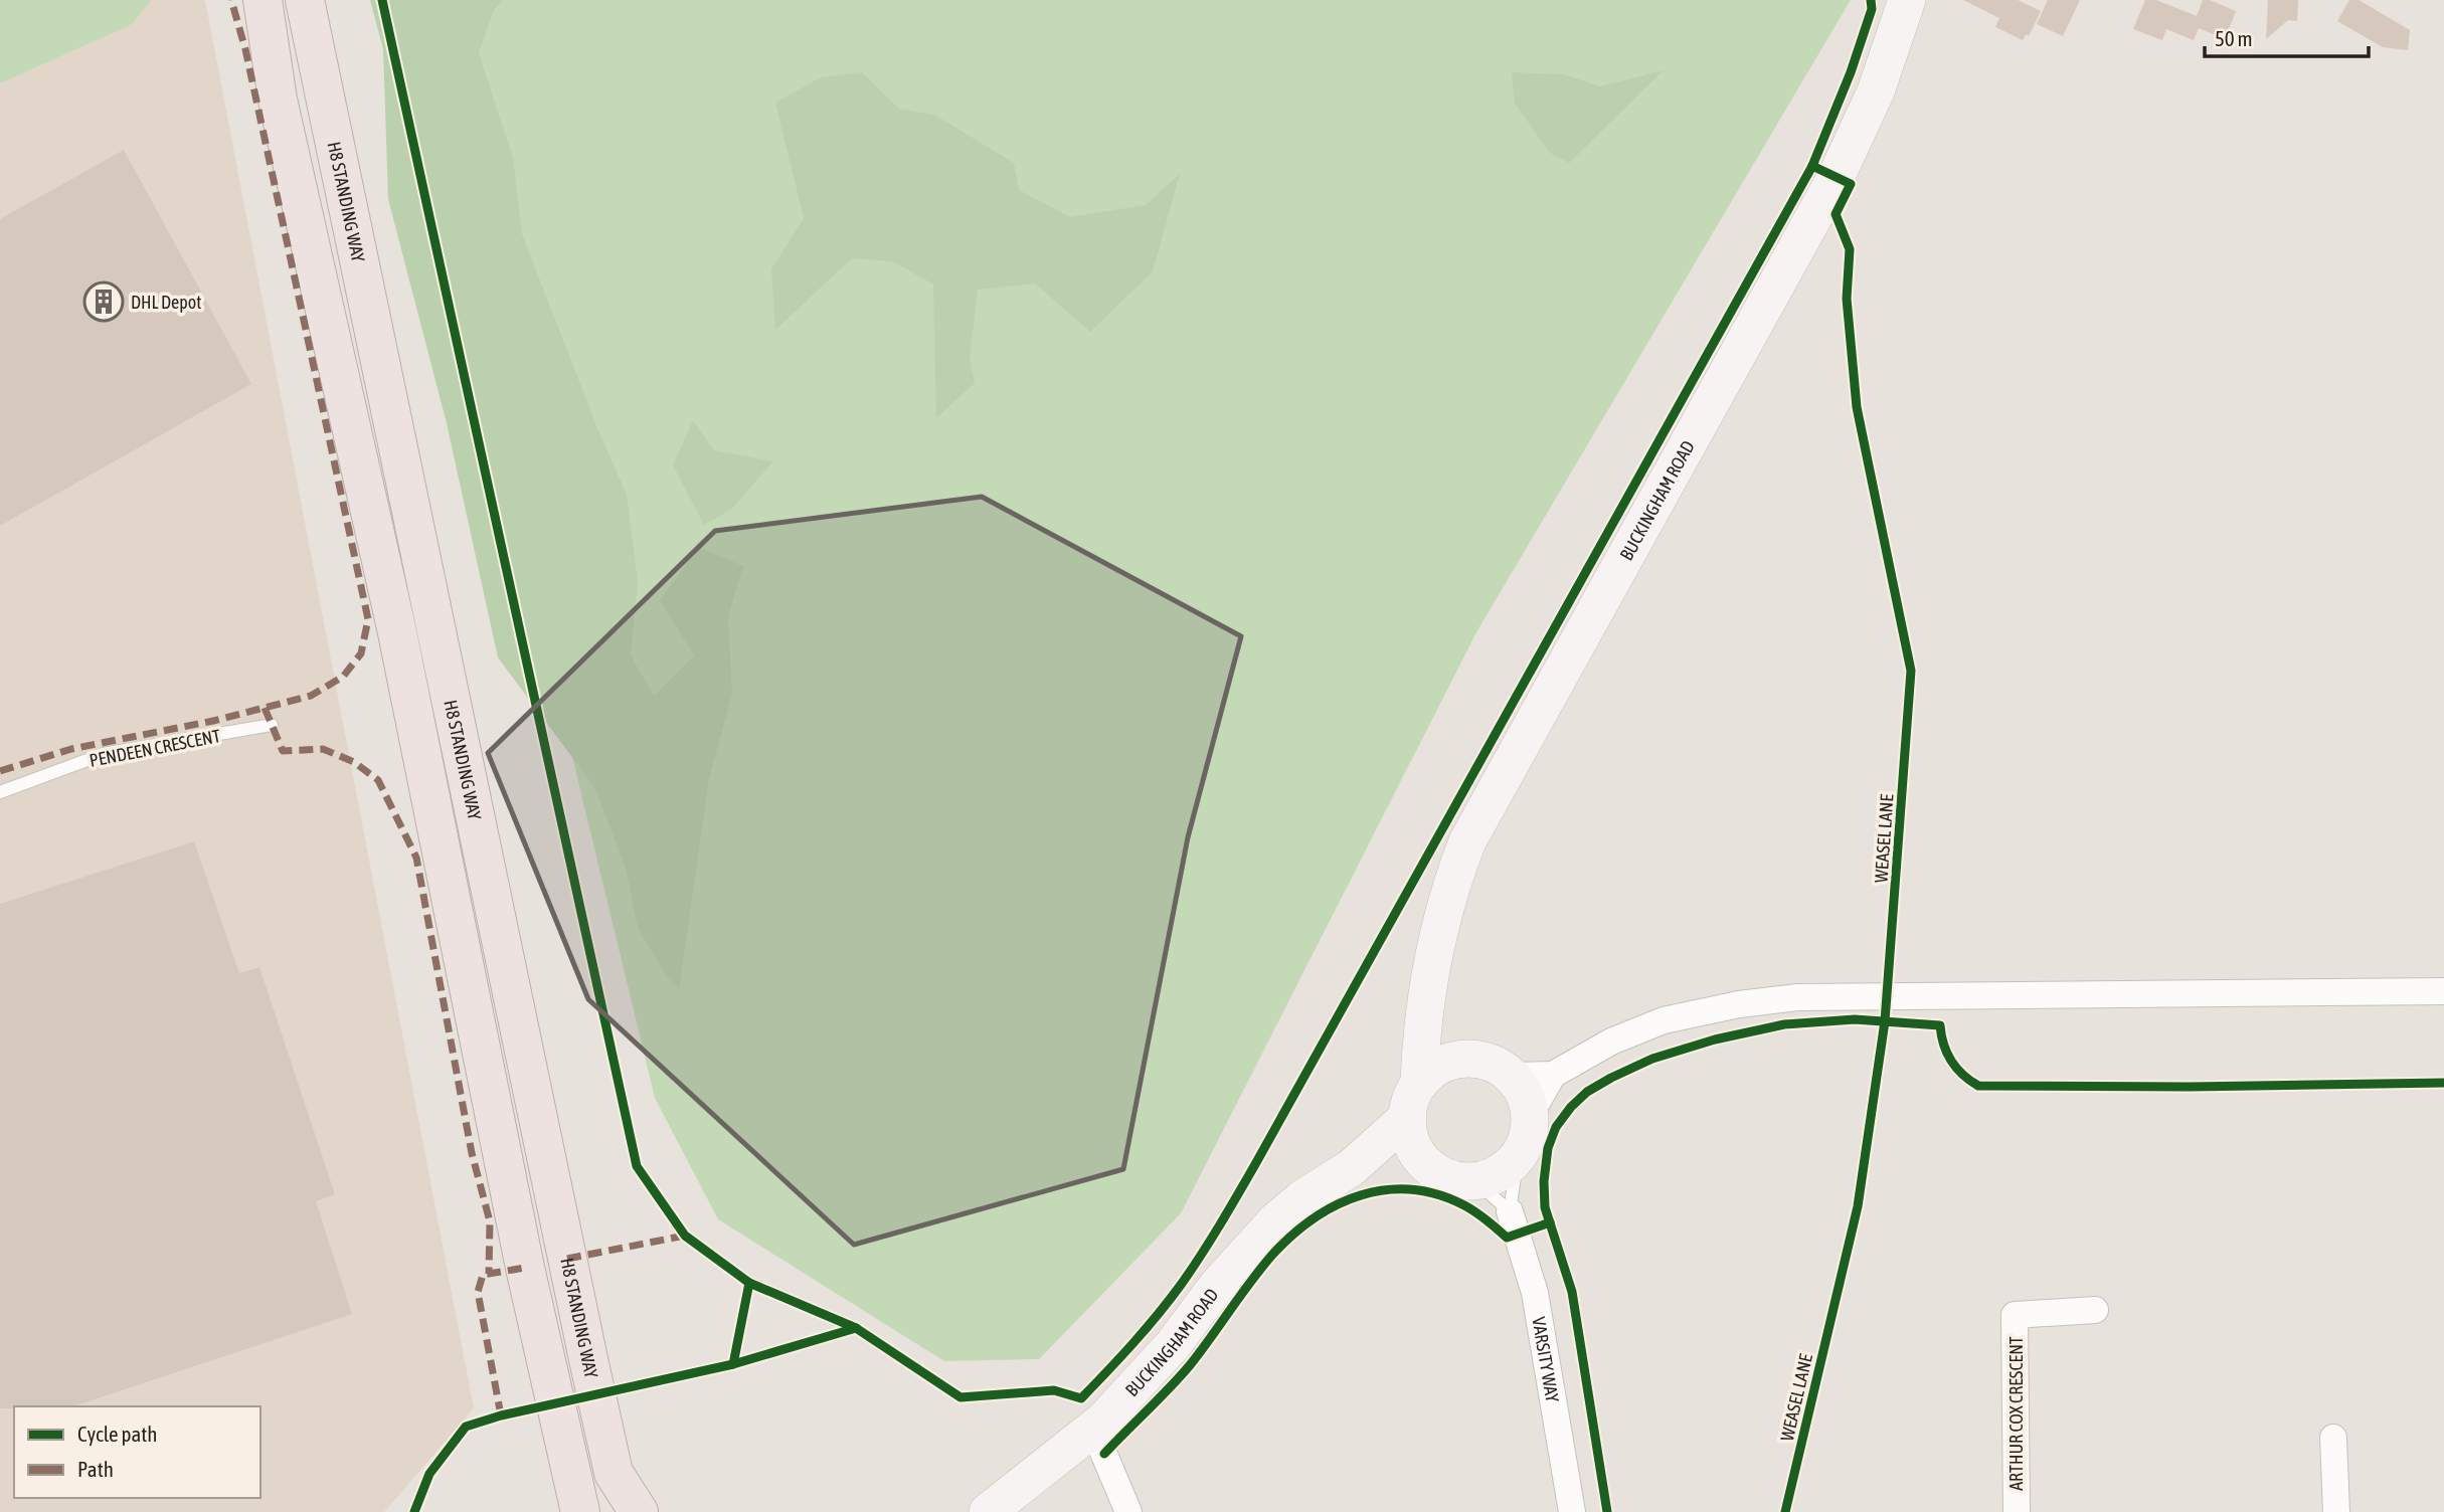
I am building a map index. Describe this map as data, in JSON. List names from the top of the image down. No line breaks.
{"streets":{"highway":["H8 STANDING WAY"],"main road":["BUCKINGHAM ROAD"],"street":["VARSITY WAY","ARTHUR COX CRESCENT"],"lane":["PENDEEN CRESCENT"],"cycle path":["WEASEL LANE"]},"places":{"building":["DHL Depot"]},"legend":["Cycle path","Path"],"scale_bar":"50 m"}
